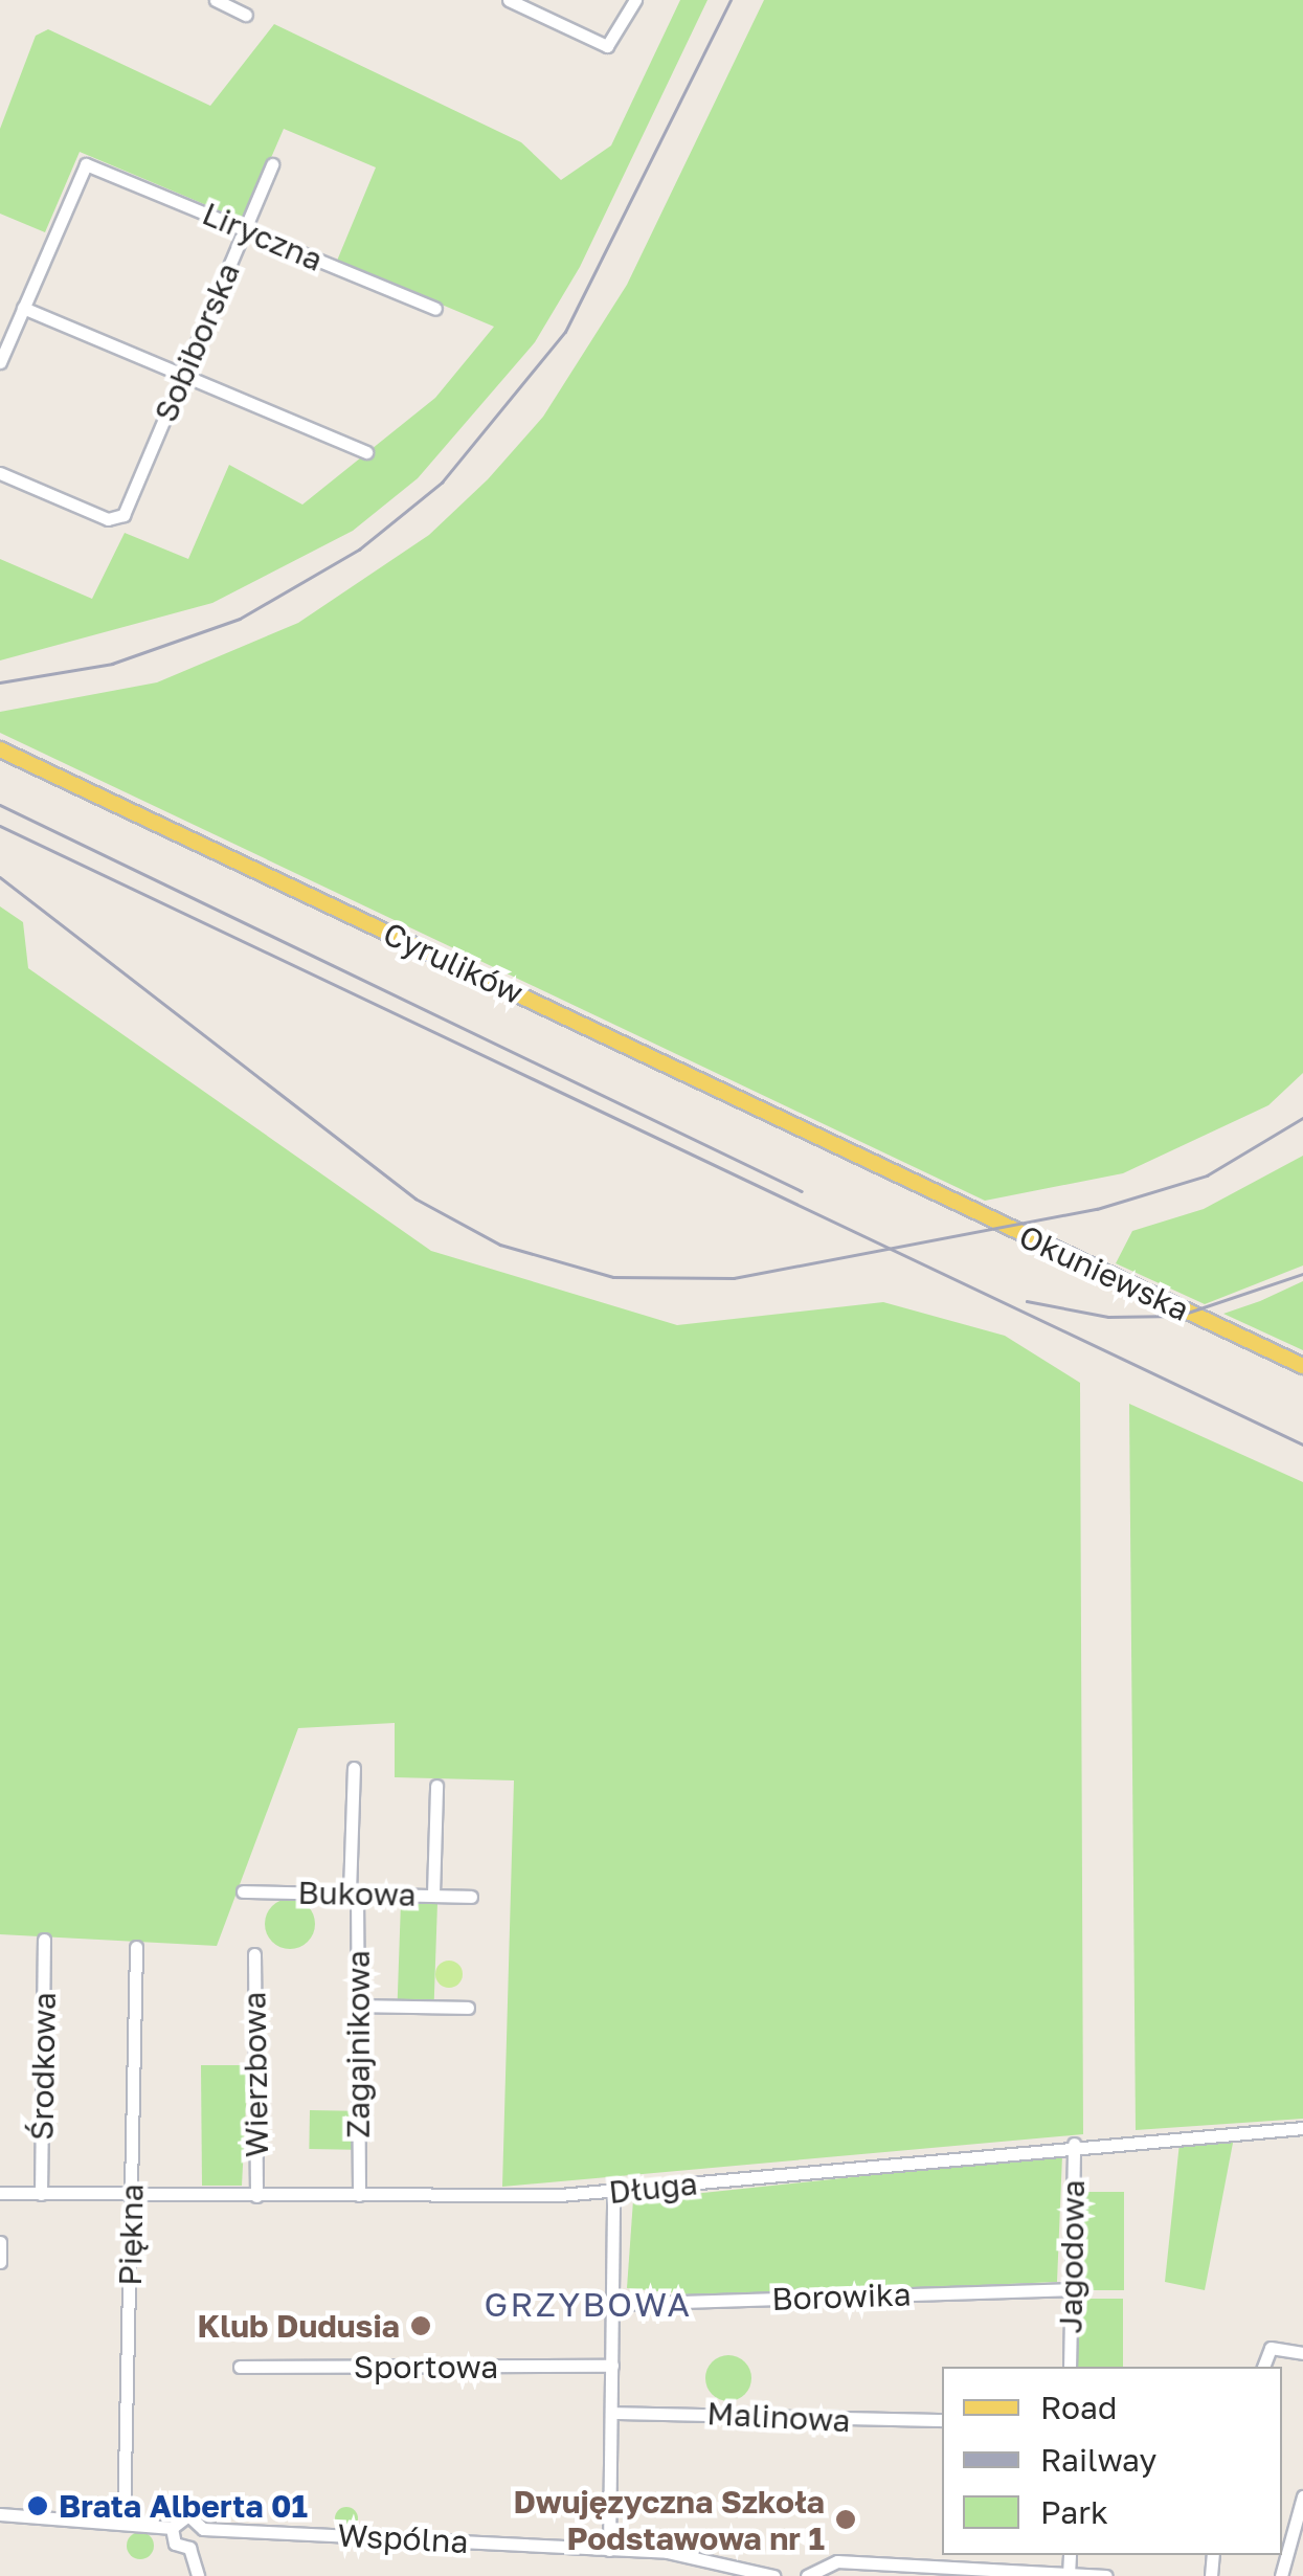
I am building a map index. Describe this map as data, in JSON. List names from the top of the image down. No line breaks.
{"streets":{"main road":["Cyrulików","Okuniewska"],"street":["Liryczna","Sobiborska","Bukowa","Zagajnikowa","Środkowa","Wierzbowa","Długa","Piękna","Jagodowa","Borowika","Sportowa","Malinowa","Wspólna"]},"crossings":[["Liryczna","Sobiborska"],["Cyrulików","Okuniewska"],["Bukowa","Zagajnikowa"],["Zagajnikowa","Długa"],["Środkowa","Długa"],["Wierzbowa","Długa"],["Długa","Piękna"],["Długa","Jagodowa"],["Jagodowa","Borowika"]],"districts":["GRZYBOWA"],"places":["Klub Dudusia","Brata Alberta 01","Dwujęzyczna Szkoła Podstawowa nr 1"],"legend":["Road","Railway","Park"]}
